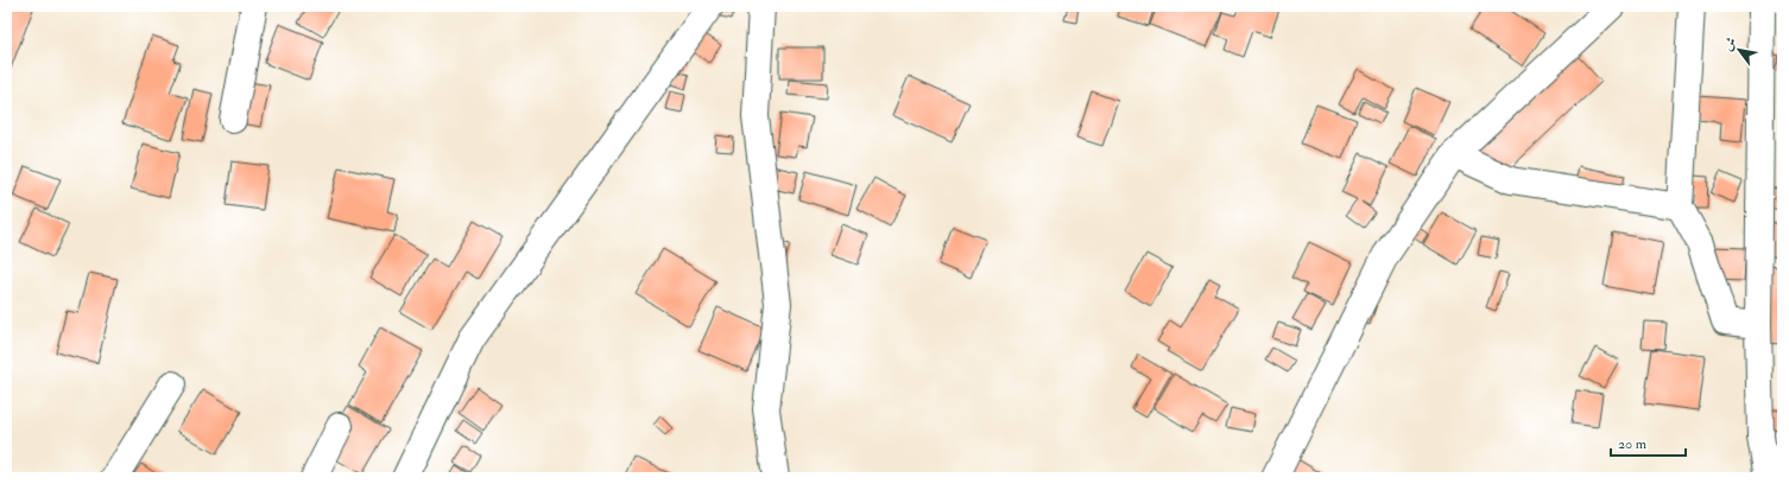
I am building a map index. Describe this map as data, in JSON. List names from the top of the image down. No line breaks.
{"scale_bar":"20 m","north":"top left"}
